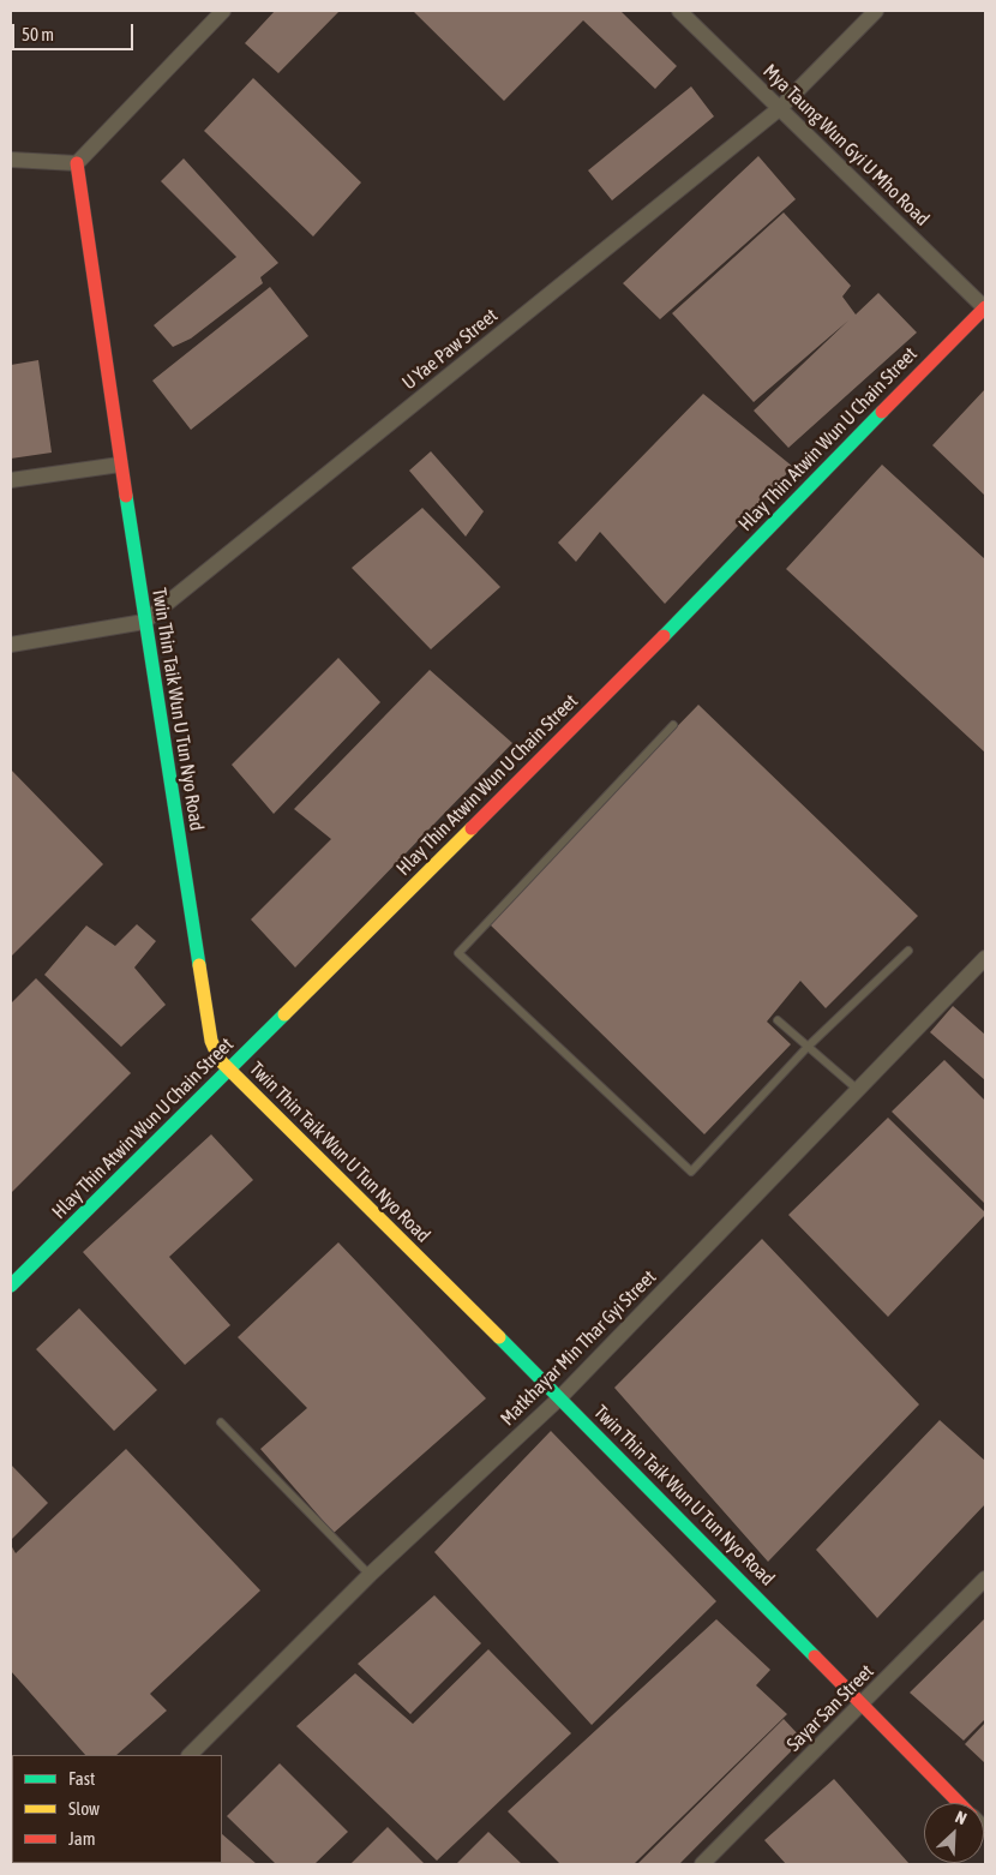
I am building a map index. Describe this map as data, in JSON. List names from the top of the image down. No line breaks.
{"streets":{"street":["Mya Taung Wun Gyi U Mho Road","U Yae Paw Street","Hlay Thin Atwin Wun U Chain Street","Twin Thin Taik Wun U Tun Nyo Road","Matkhayar Min Thar Gyi Street","Sayar San Street"]},"crossings":[["Mya Taung Wun Gyi U Mho Road","U Yae Paw Street"],["Mya Taung Wun Gyi U Mho Road","Hlay Thin Atwin Wun U Chain Street"],["U Yae Paw Street","Twin Thin Taik Wun U Tun Nyo Road"],["Hlay Thin Atwin Wun U Chain Street","Twin Thin Taik Wun U Tun Nyo Road"],["Twin Thin Taik Wun U Tun Nyo Road","Matkhayar Min Thar Gyi Street"],["Twin Thin Taik Wun U Tun Nyo Road","Sayar San Street"]],"legend":["Fast","Slow","Jam"],"scale_bar":"50 m","north":"top right"}
